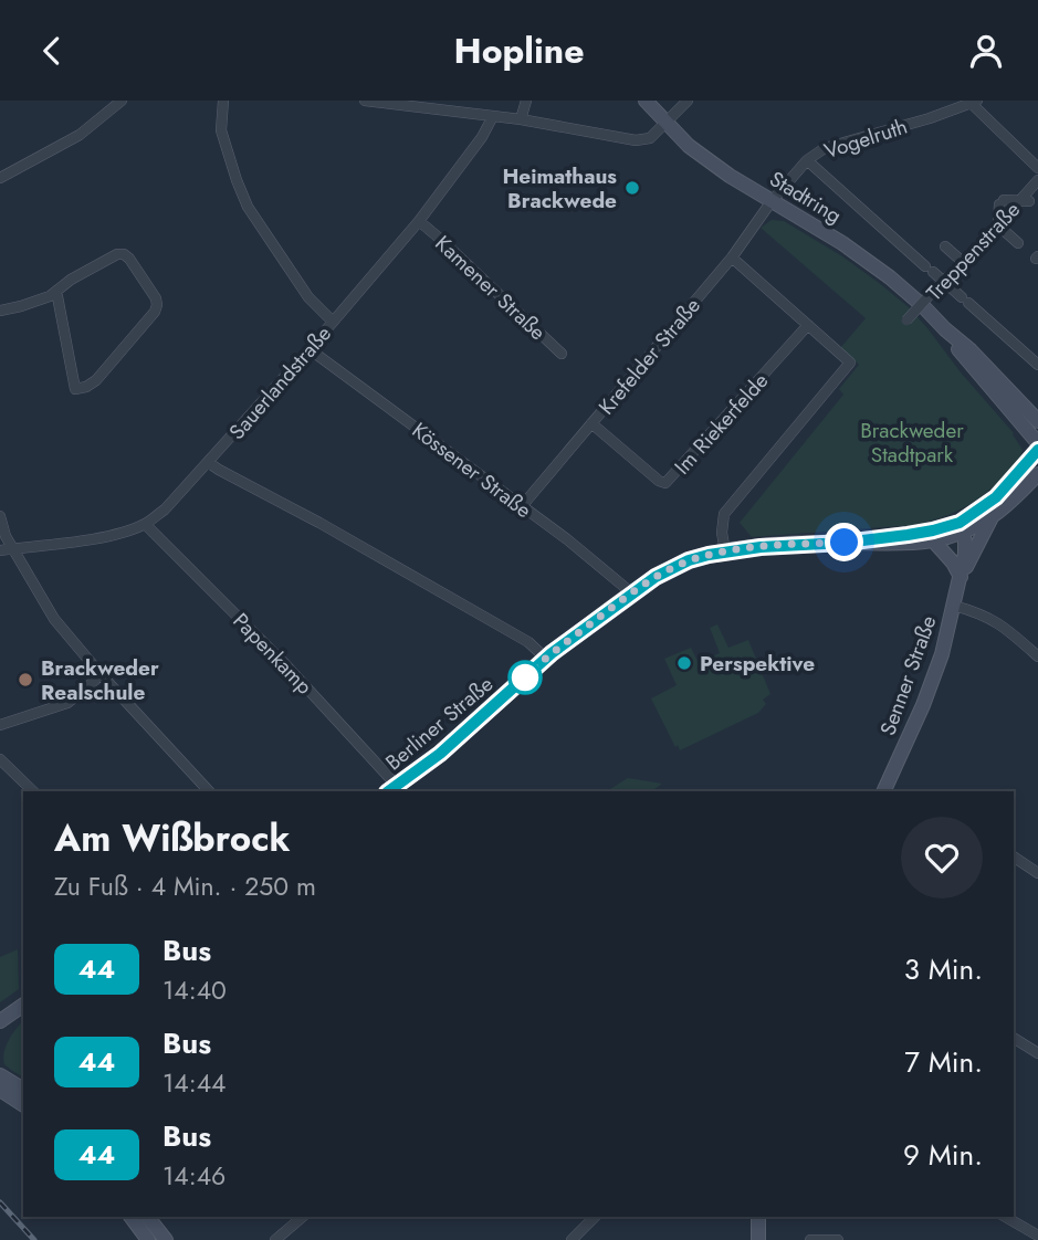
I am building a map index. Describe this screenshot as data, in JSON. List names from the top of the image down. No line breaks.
{"streets":{"street":["Vogelruth","Stadtring","Treppenstraße","Kamener Straße","Krefelder Straße","Sauerlandstraße","Im Riekerfelde","Kössener Straße","Papenkamp","Senner Straße","Berliner Straße"]},"crossings":[["Vogelruth","Stadtring"],["Vogelruth","Krefelder Straße"],["Stadtring","Krefelder Straße"],["Kamener Straße","Sauerlandstraße"],["Krefelder Straße","Im Riekerfelde"],["Krefelder Straße","Kössener Straße"],["Sauerlandstraße","Kössener Straße"],["Sauerlandstraße","Papenkamp"],["Kössener Straße","Berliner Straße"],["Papenkamp","Berliner Straße"],["Senner Straße","Berliner Straße"]],"parks":["Brackweder Stadtpark"],"places":["Heimathaus Brackwede","Perspektive","Brackweder Realschule"],"lines":["bus line 44"],"page":{"header":"Hopline","heading":["Am Wißbrock","Zu Fuß · 4 Min. · 250 m"],"list":[{"mark":"44","name":"Bus","note":"14:40","value":"3 Min."},{"mark":"44","name":"Bus","note":"14:44","value":"7 Min."},{"mark":"44","name":"Bus","note":"14:46","value":"9 Min."}]}}
